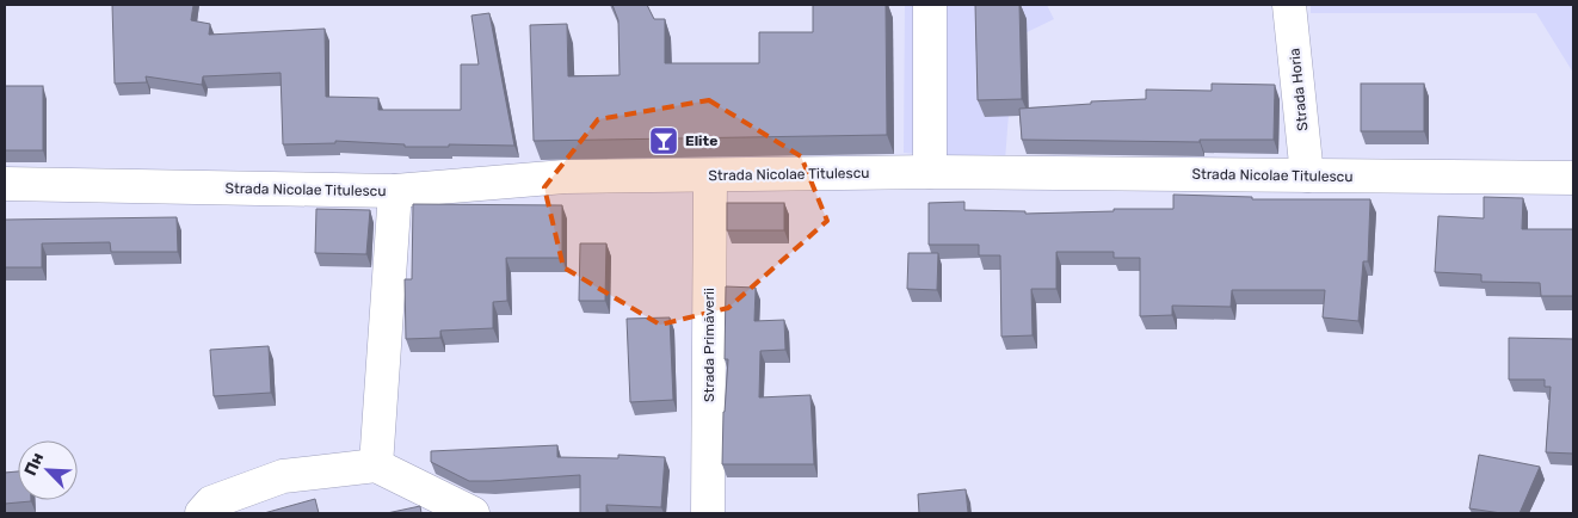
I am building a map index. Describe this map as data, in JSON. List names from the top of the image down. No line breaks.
{"streets":{"street":["Strada Horia","Strada Nicolae Titulescu","Strada Primăverii"]},"crossings":[["Strada Horia","Strada Nicolae Titulescu"],["Strada Nicolae Titulescu","Strada Primăverii"]],"places":{"bar":["Elite"]},"north":"top left"}
